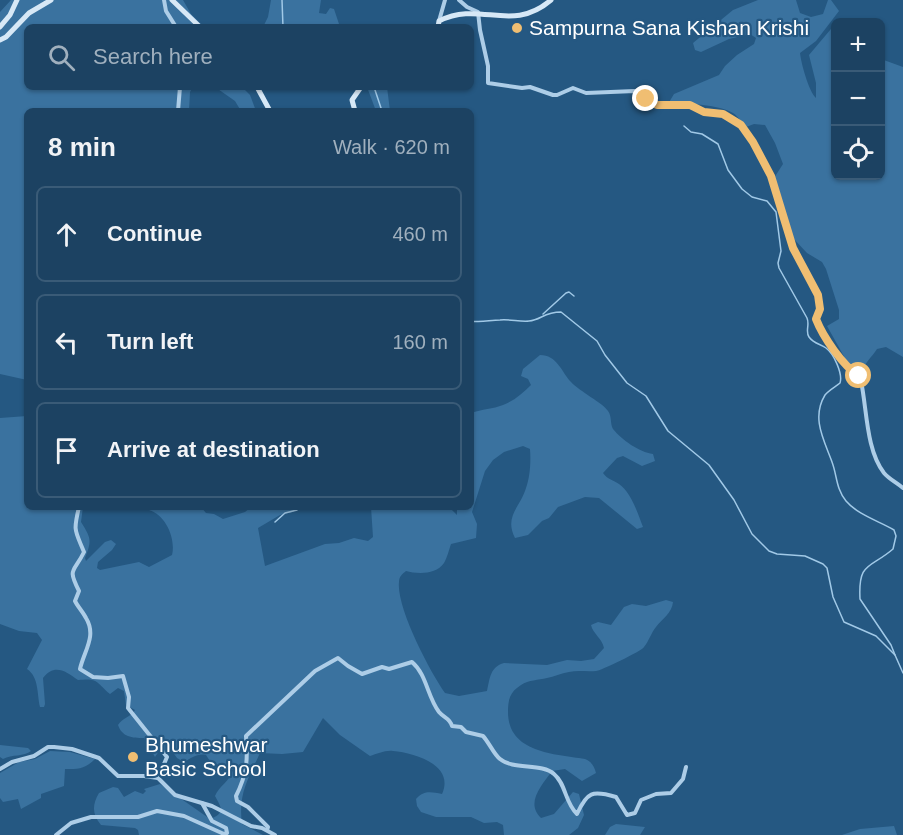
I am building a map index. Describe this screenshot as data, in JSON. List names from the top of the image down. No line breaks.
{"places":["Sampurna Sana Kishan Krishi","Bhumeshwar Basic School"],"page":{"map_buttons":["+","−"],"search":"Search here","heading":["8 min","Walk · 620 m"],"list":[["Continue","460 m"],["Turn left","160 m"],"Arrive at destination"]}}
